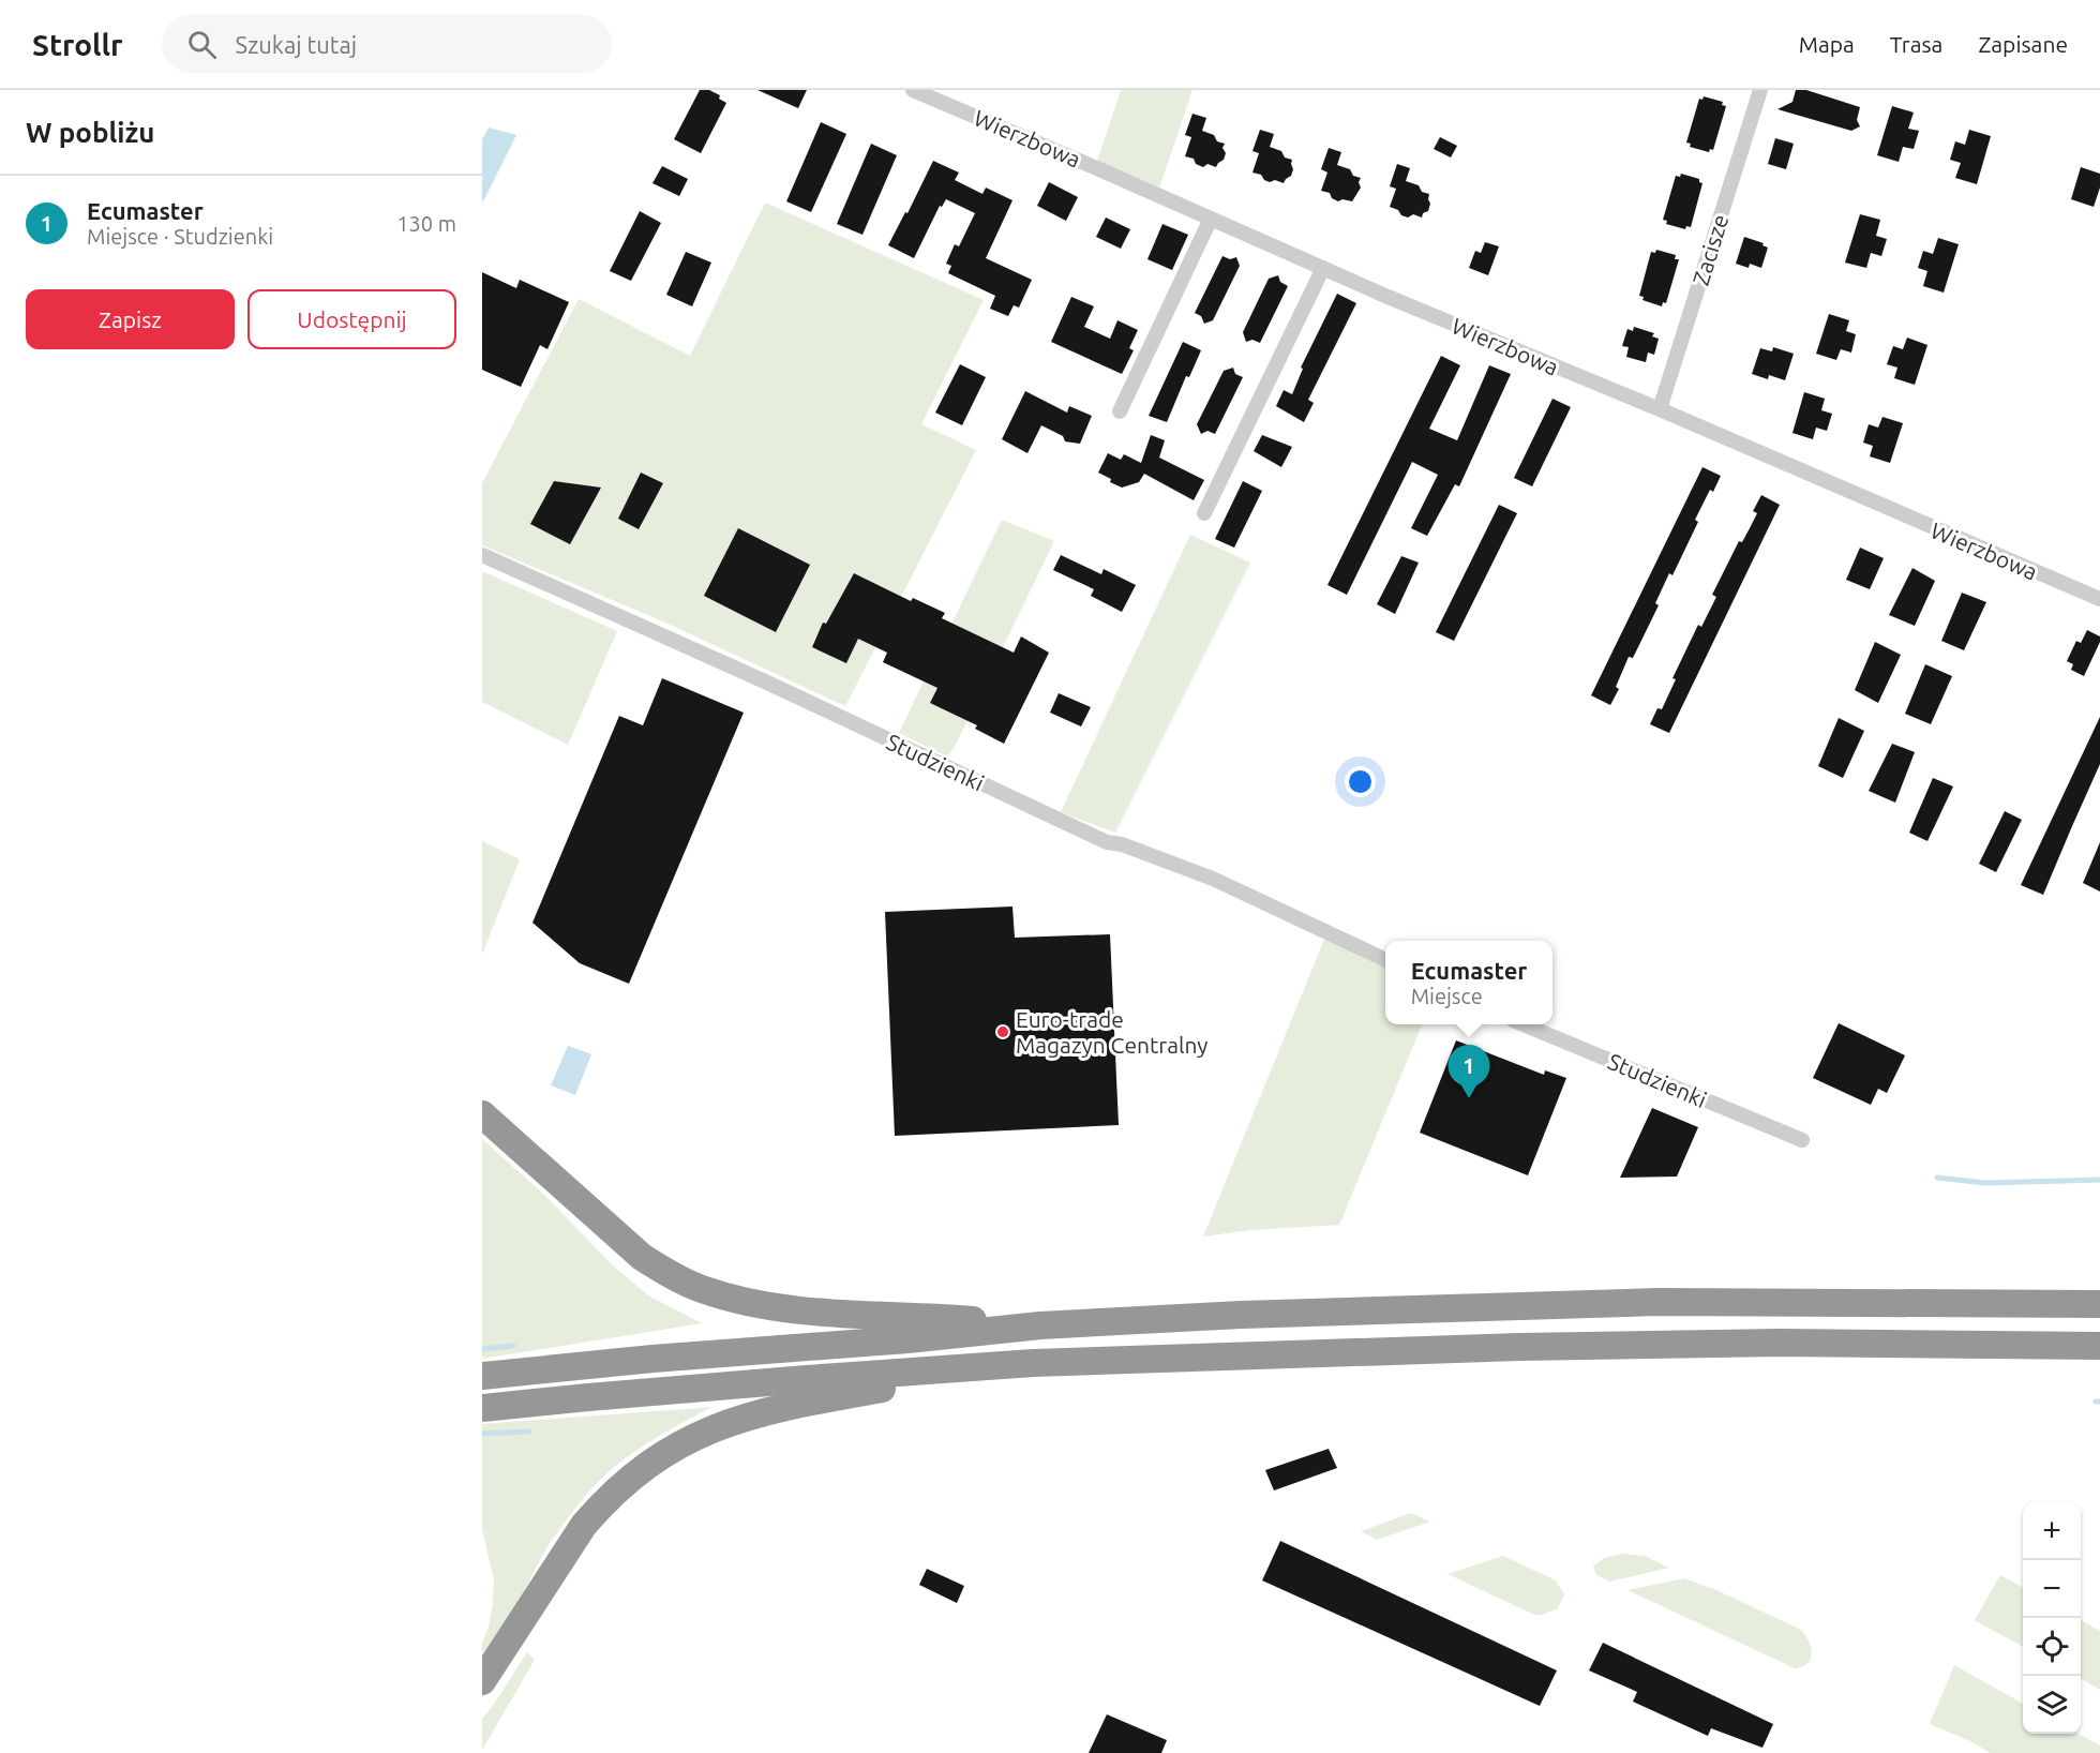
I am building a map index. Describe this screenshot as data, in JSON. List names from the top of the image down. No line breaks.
{"streets":{"street":["Wierzbowa","Zacisze","Studzienki"]},"crossings":[["Wierzbowa","Zacisze"]],"places":["Euro-trade Magazyn Centralny"],"page":{"header":"Strollr","search":"Szukaj tutaj","nav":["Mapa","Trasa","Zapisane"],"heading":"W pobliżu","list":[{"mark":"1","name":"Ecumaster","note":"Miejsce · Studzienki","value":"130 m"}],"buttons":["Zapisz","Udostępnij"],"popup":["Ecumaster","Miejsce"],"pins":"1","map_buttons":["+","−"]}}
